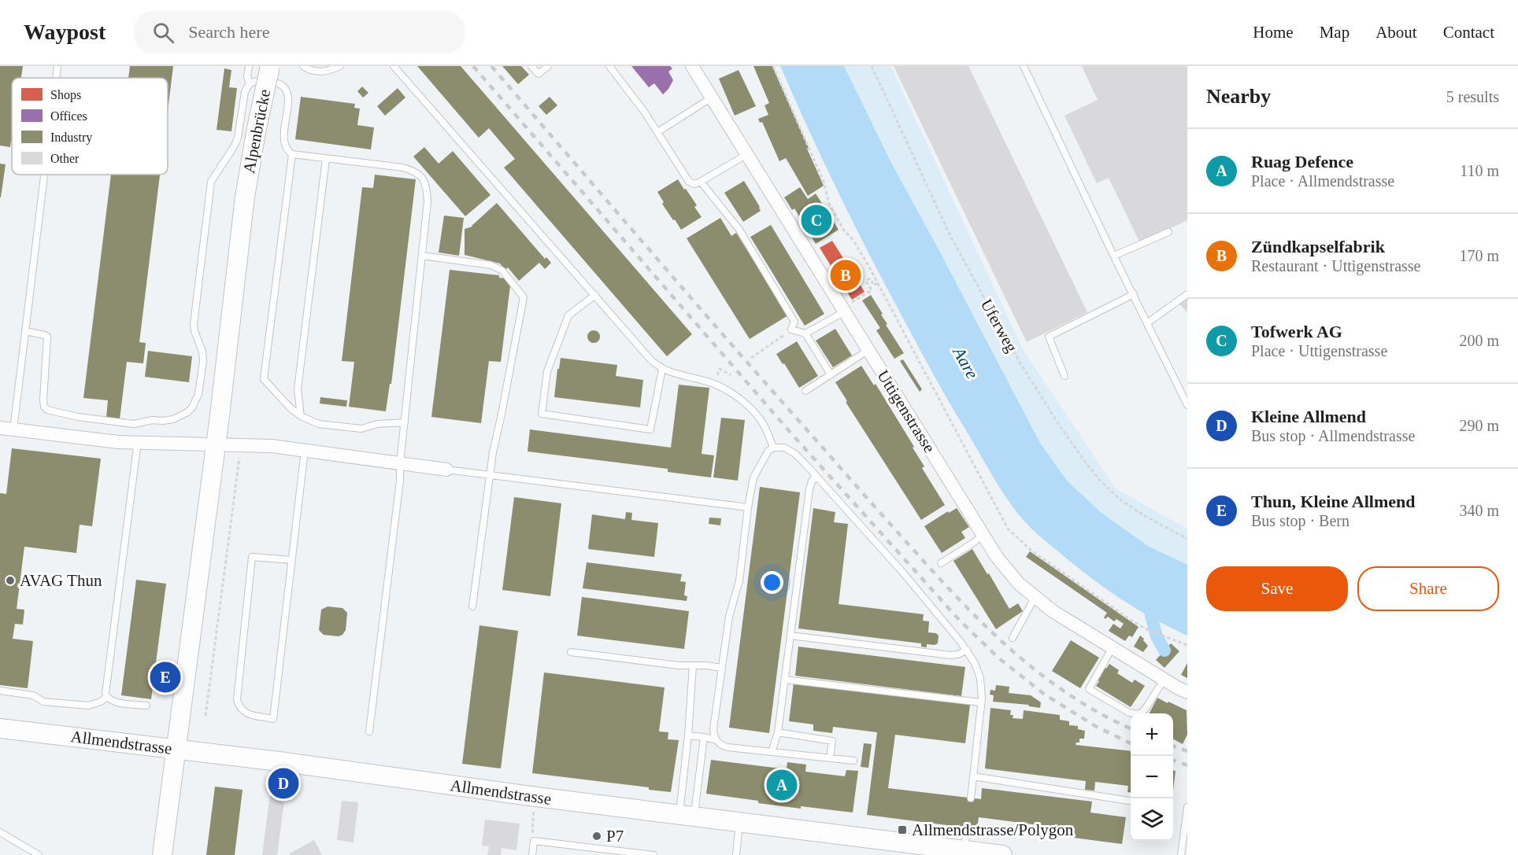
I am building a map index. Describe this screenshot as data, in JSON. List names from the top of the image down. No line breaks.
{"streets":{"main road":["Alpenbrücke","Allmendstrasse"],"street":["Uttigenstrasse"],"path":["Uferweg"]},"crossings":[["Alpenbrücke","Allmendstrasse"]],"water":["Aare"],"places":{"other":["AVAG Thun","P7"],"transit":["Allmendstrasse/Polygon"]},"legend":["Shops","Offices","Industry","Other"],"page":{"header":"Waypost","search":"Search here","nav":["Home","Map","About","Contact"],"heading":["Nearby","5 results"],"list":[{"mark":"A","name":"Ruag Defence","note":"Place · Allmendstrasse","value":"110 m"},{"mark":"B","name":"Zündkapselfabrik","note":"Restaurant · Uttigenstrasse","value":"170 m"},{"mark":"C","name":"Tofwerk AG","note":"Place · Uttigenstrasse","value":"200 m"},{"mark":"D","name":"Kleine Allmend","note":"Bus stop · Allmendstrasse","value":"290 m"},{"mark":"E","name":"Thun, Kleine Allmend","note":"Bus stop · Bern","value":"340 m"}],"pins":["C","B","E","D","A"],"buttons":["Save","Share"],"map_buttons":["+","−"]}}
